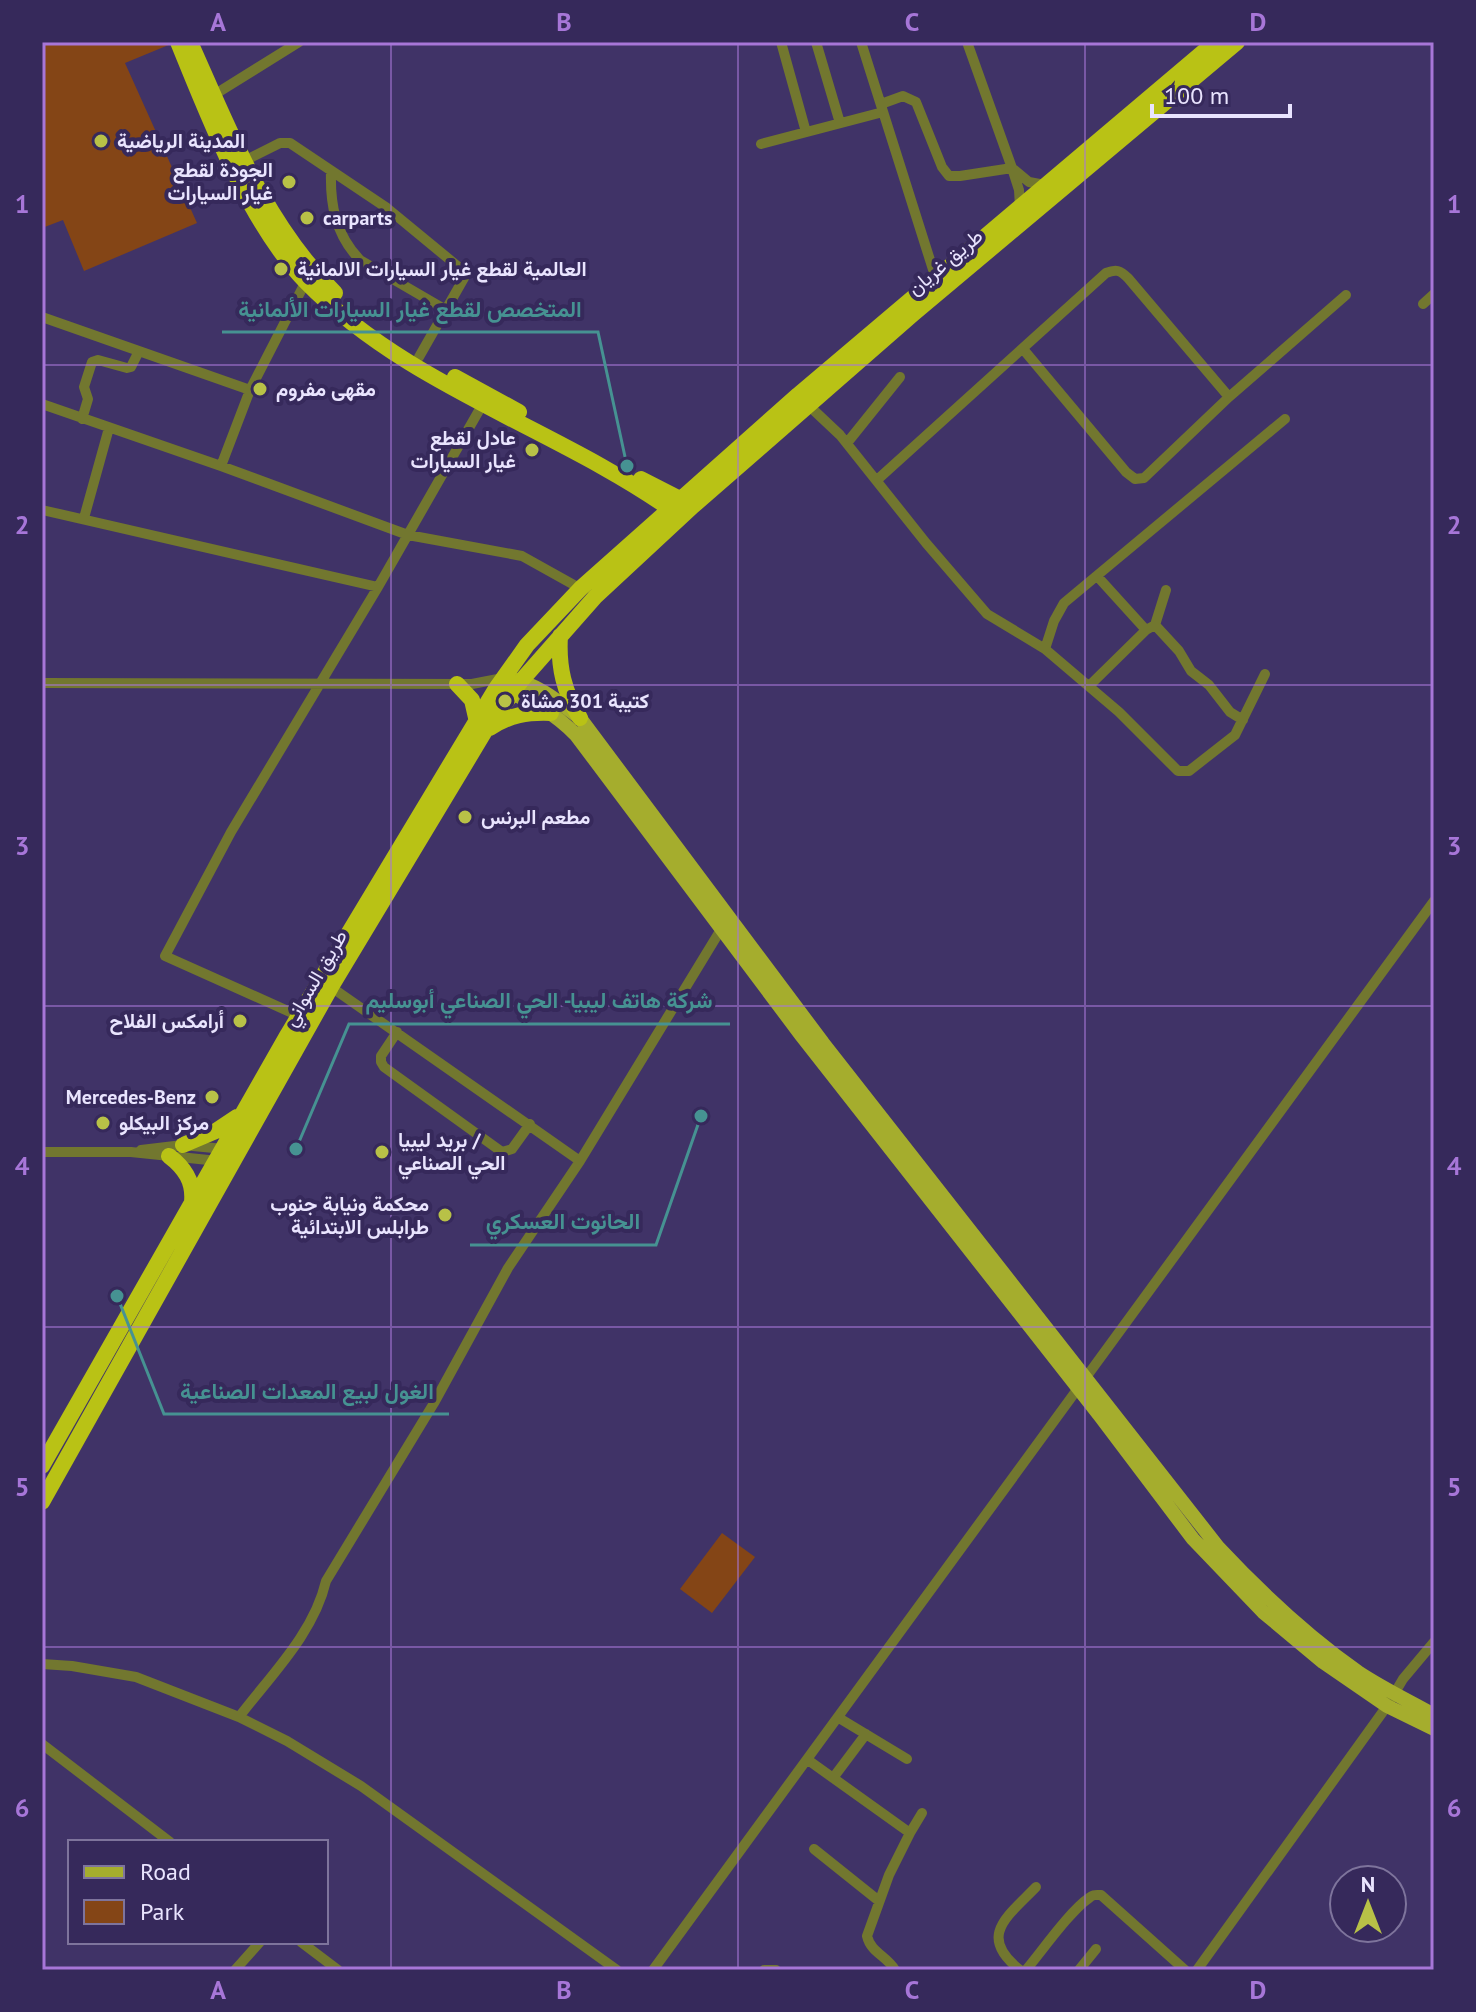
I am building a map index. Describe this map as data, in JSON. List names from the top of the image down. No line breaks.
{"streets":{"highway":["طريق غريان","طريق السواني"]},"crossings":[["طريق غريان","طريق السواني"]],"places":["المدينة الرياضية","الجودة لقطع غيار السيارات","carparts","العالمية لقطع غيار السيارات الالمانية","مقهى مفروم","عادل لقطع غيار السيارات","المتخصص لقطع غيار السيارات الألمانية","كتيبة 301 مشاة","مطعم البرنس","أرامكس الفلاح","Mercedes-Benz","الحانوت العسكري","مركز البيكلو","شركة هاتف ليبيا- الحي الصناعي أبوسليم","بريد ليبيا / الحي الصناعي","محكمة ونيابة جنوب طرابلس الابتدائية","الغول لبيع المعدات الصناعية"],"legend":["Road","Park"],"scale_bar":"100 m","north":"top","grid":{"columns":["A","B","C","D"],"rows":["1","2","3","4","5","6"]}}
